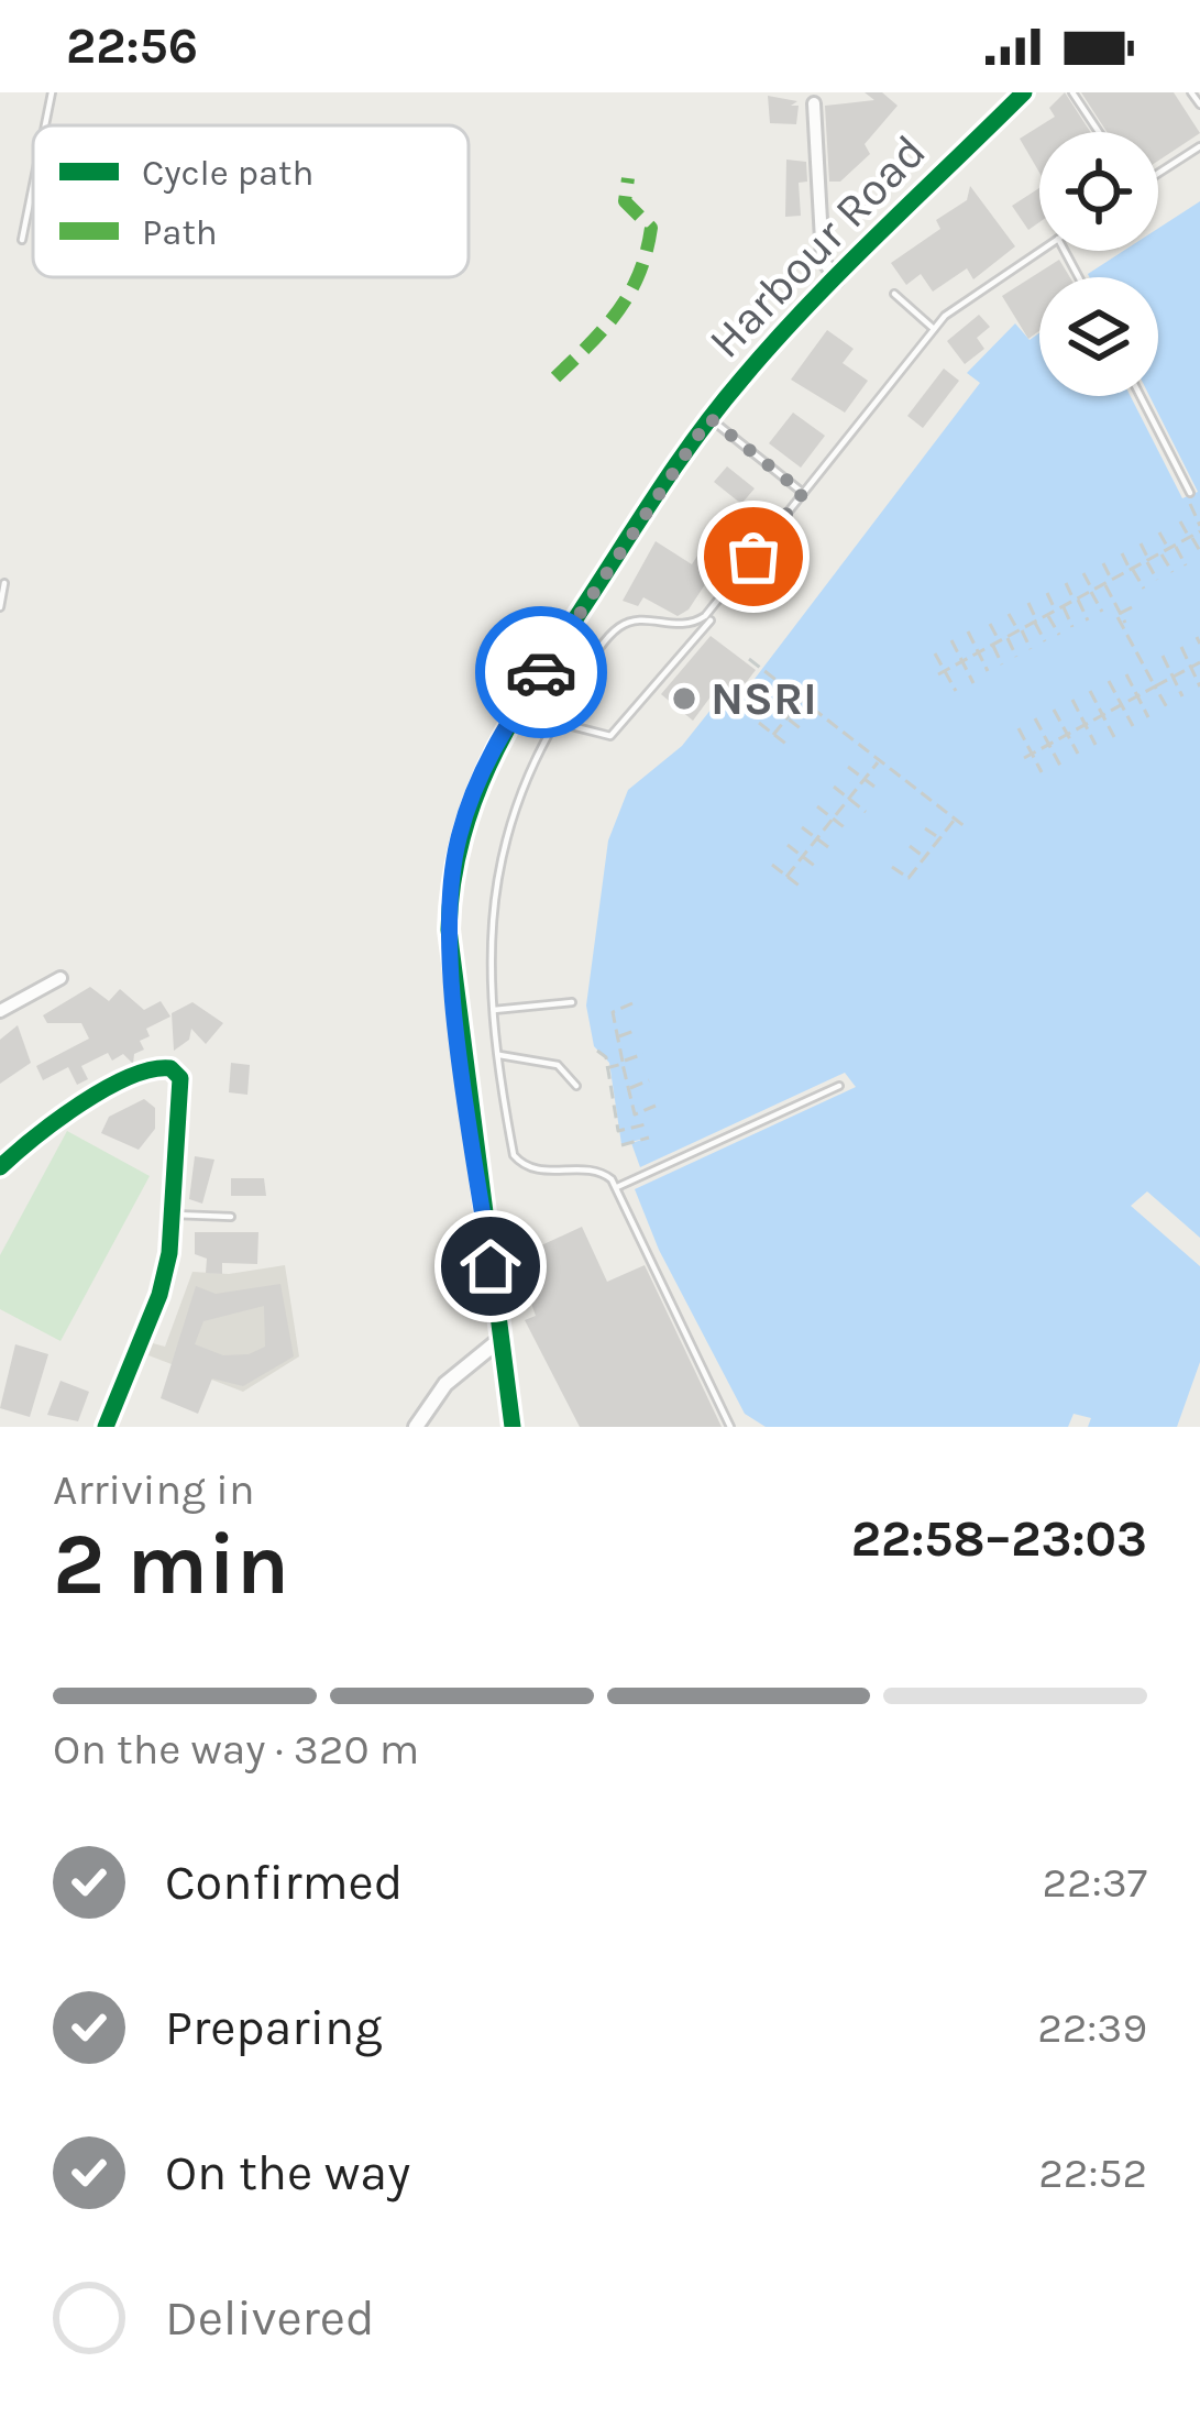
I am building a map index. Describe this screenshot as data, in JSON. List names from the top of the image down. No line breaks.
{"streets":{"street":["Harbour Road"]},"places":["NSRI"],"legend":["Cycle path","Path"],"page":{"status":"22:56","heading":["2 min","Arriving in","22:58–23:03"],"bar":"On the way · 320 m","list":[["Confirmed","22:37"],["Preparing","22:39"],["On the way","22:52"],"Delivered"]}}
